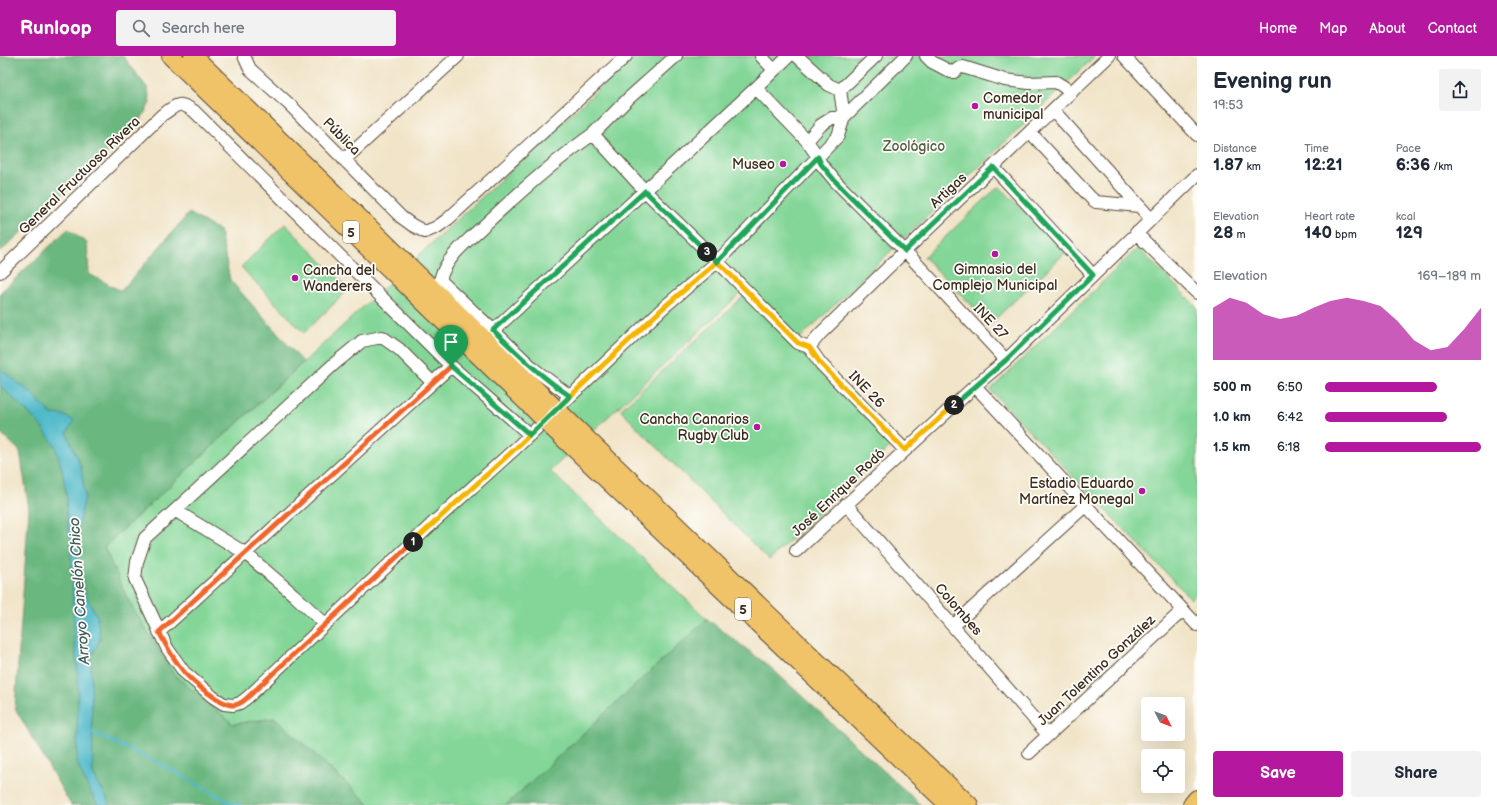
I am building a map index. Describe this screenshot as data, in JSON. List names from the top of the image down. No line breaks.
{"streets":{"highway":["5"],"street":["Pública","General Fructuoso Rivera","Artigas","INE 27","INE 26","José Enrique Rodó","Colombes","Juan Tolentino González"]},"crossings":[["Artigas","INE 27"],["Artigas","INE 26"],["INE 27","José Enrique Rodó"],["INE 26","José Enrique Rodó"],["José Enrique Rodó","Colombes"],["Colombes","Juan Tolentino González"]],"water":["Arroyo Canelón Chico"],"parks":["Zoológico"],"places":["Comedor municipal","Museo","Gimnasio del Complejo Municipal","Cancha del Wanderers","Cancha Canarios Rugby Club","Estadio Eduardo Martínez Monegal"],"north":"bottom right","page":{"header":"Runloop","search":"Search here","nav":["Home","Map","About","Contact"],"heading":["Evening run","19:53"],"stats":[["Distance","1.87 km"],["Time","12:21"],["Pace","6:36 /km"],["Elevation","28 m"],["Heart rate","140 bpm"],["kcal","129"]],"pins":["3","2","1"],"chart":["Elevation","169–189 m"],"list":[{"name":"500 m","note":"6:50"},{"name":"1.0 km","note":"6:42"},{"name":"1.5 km","note":"6:18"}],"buttons":["Save","Share"]}}
